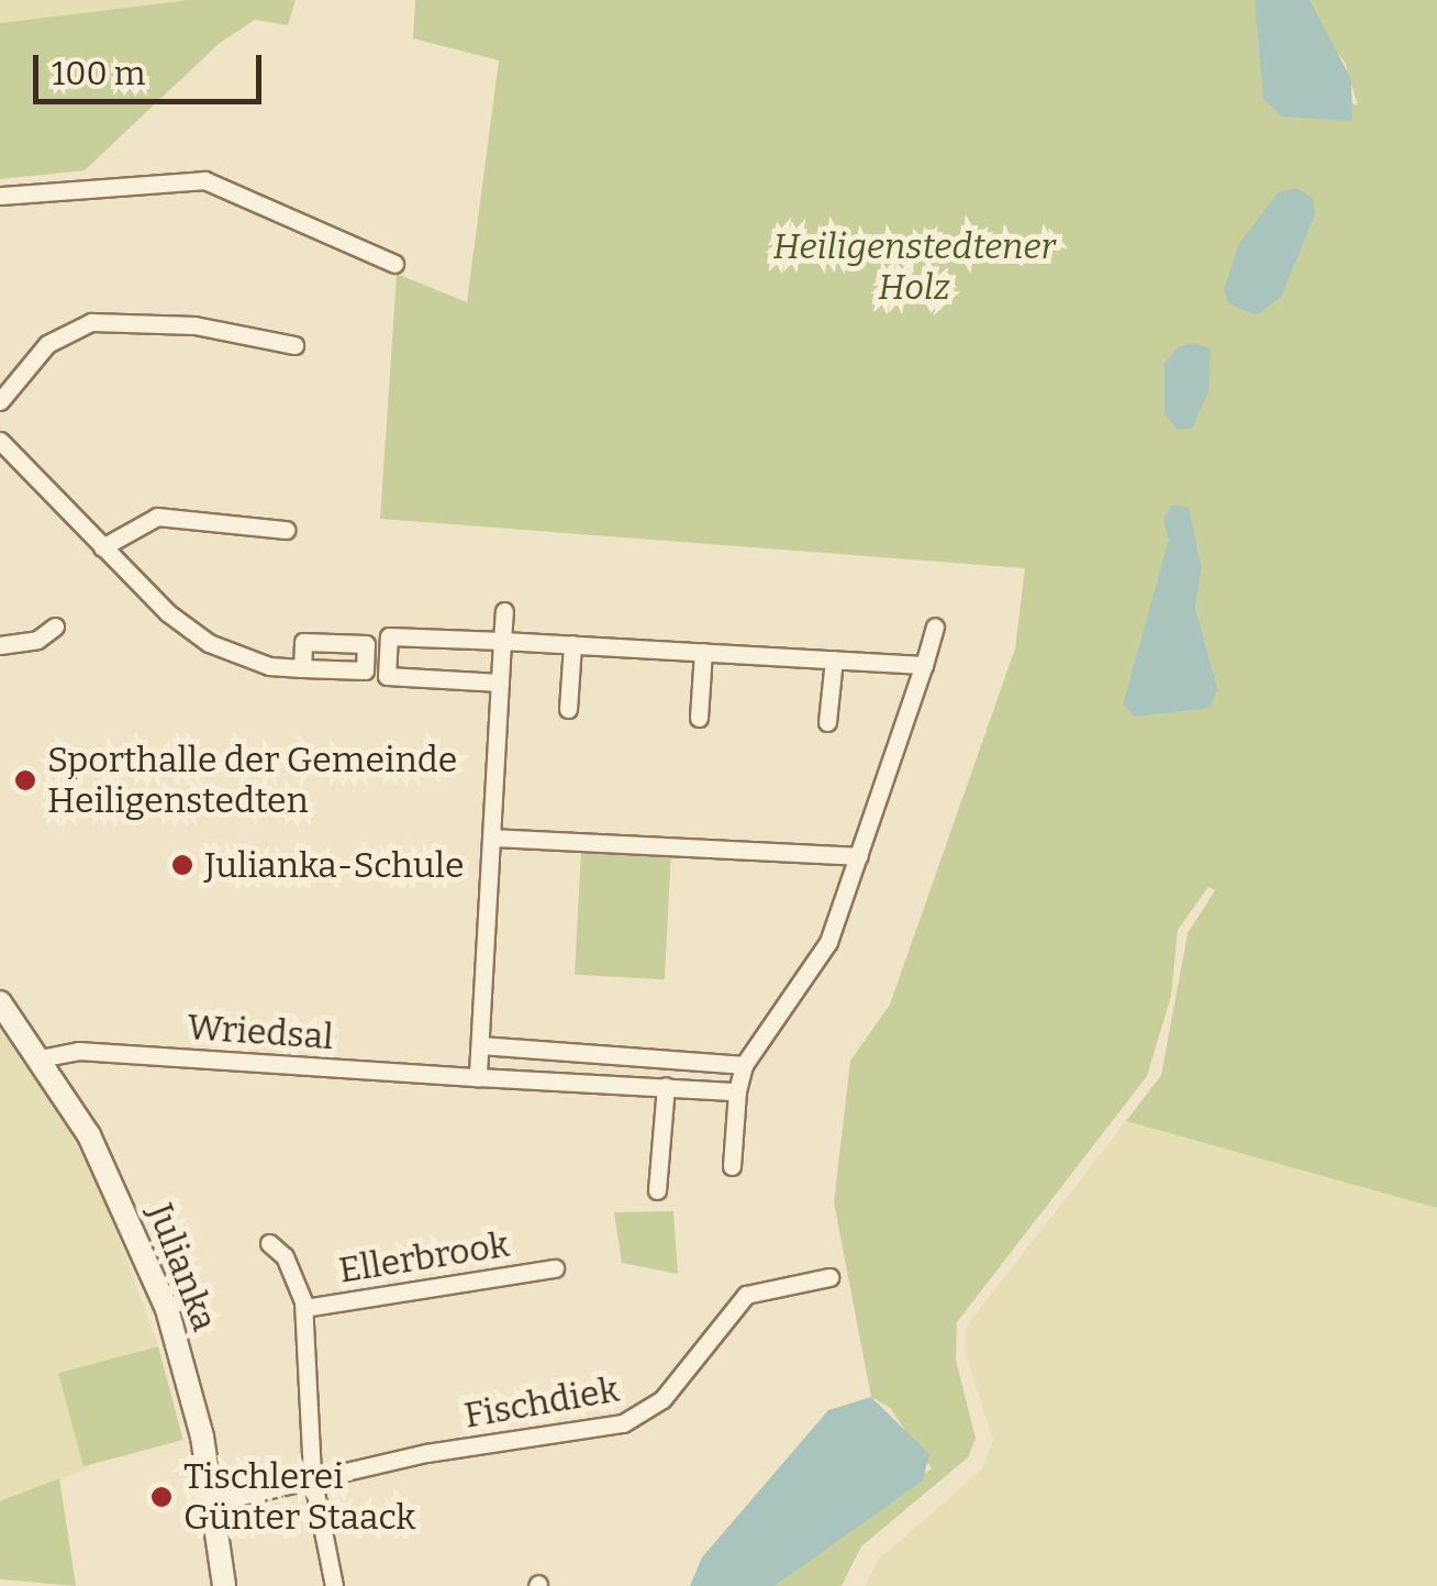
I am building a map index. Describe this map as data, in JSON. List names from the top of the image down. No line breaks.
{"streets":{"street":["Wriedsal","Ellerbrook","Julianka","Fischdiek"]},"crossings":[["Wriedsal","Julianka"],["Ellerbrook","Fischdiek"],["Julianka","Fischdiek"]],"parks":["Heiligenstedtener Holz"],"places":["Sporthalle der Gemeinde Heiligenstedten","Julianka-Schule","Tischlerei Günter Staack"],"scale_bar":"100 m"}
